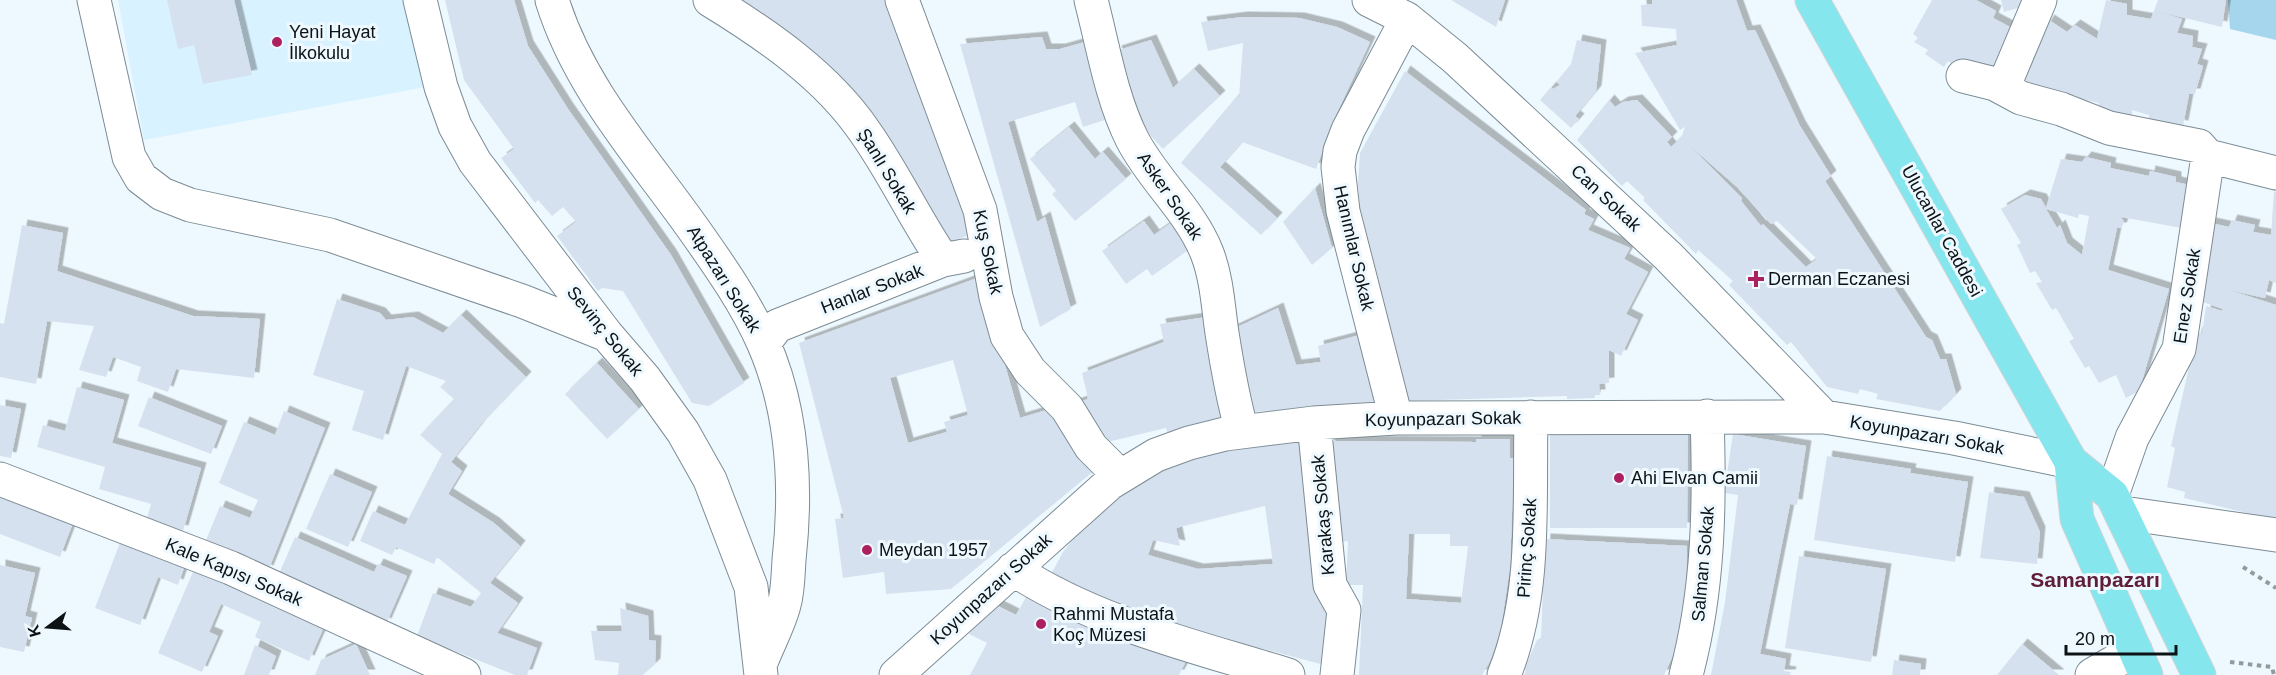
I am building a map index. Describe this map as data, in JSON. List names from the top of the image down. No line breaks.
{"streets":{"main road":["Ulucanlar Caddesi","Koyunpazarı Sokak"],"street":["Şanlı Sokak","Asker Sokak","Can Sokak","Hanımlar Sokak","Kuş Sokak","Atpazarı Sokak","Hanlar Sokak","Enez Sokak","Sevinç Sokak","Karakaş Sokak","Pirinç Sokak","Salman Sokak","Kale Kapısı Sokak"]},"crossings":[["Şanlı Sokak","Hanlar Sokak"],["Asker Sokak","Koyunpazarı Sokak"],["Can Sokak","Hanımlar Sokak"],["Can Sokak","Koyunpazarı Sokak"],["Ulucanlar Caddesi","Koyunpazarı Sokak"],["Hanımlar Sokak","Koyunpazarı Sokak"],["Kuş Sokak","Hanlar Sokak"],["Kuş Sokak","Koyunpazarı Sokak"],["Atpazarı Sokak","Hanlar Sokak"],["Atpazarı Sokak","Sevinç Sokak"],["Enez Sokak","Koyunpazarı Sokak"],["Koyunpazarı Sokak","Karakaş Sokak"],["Koyunpazarı Sokak","Pirinç Sokak"],["Koyunpazarı Sokak","Salman Sokak"]],"districts":["Samanpazarı"],"places":{"other":["Yeni Hayat İlkokulu","Ahi Elvan Camii","Meydan 1957","Rahmi Mustafa Koç Müzesi"],"health":["Derman Eczanesi"]},"scale_bar":"20 m","north":"left"}
